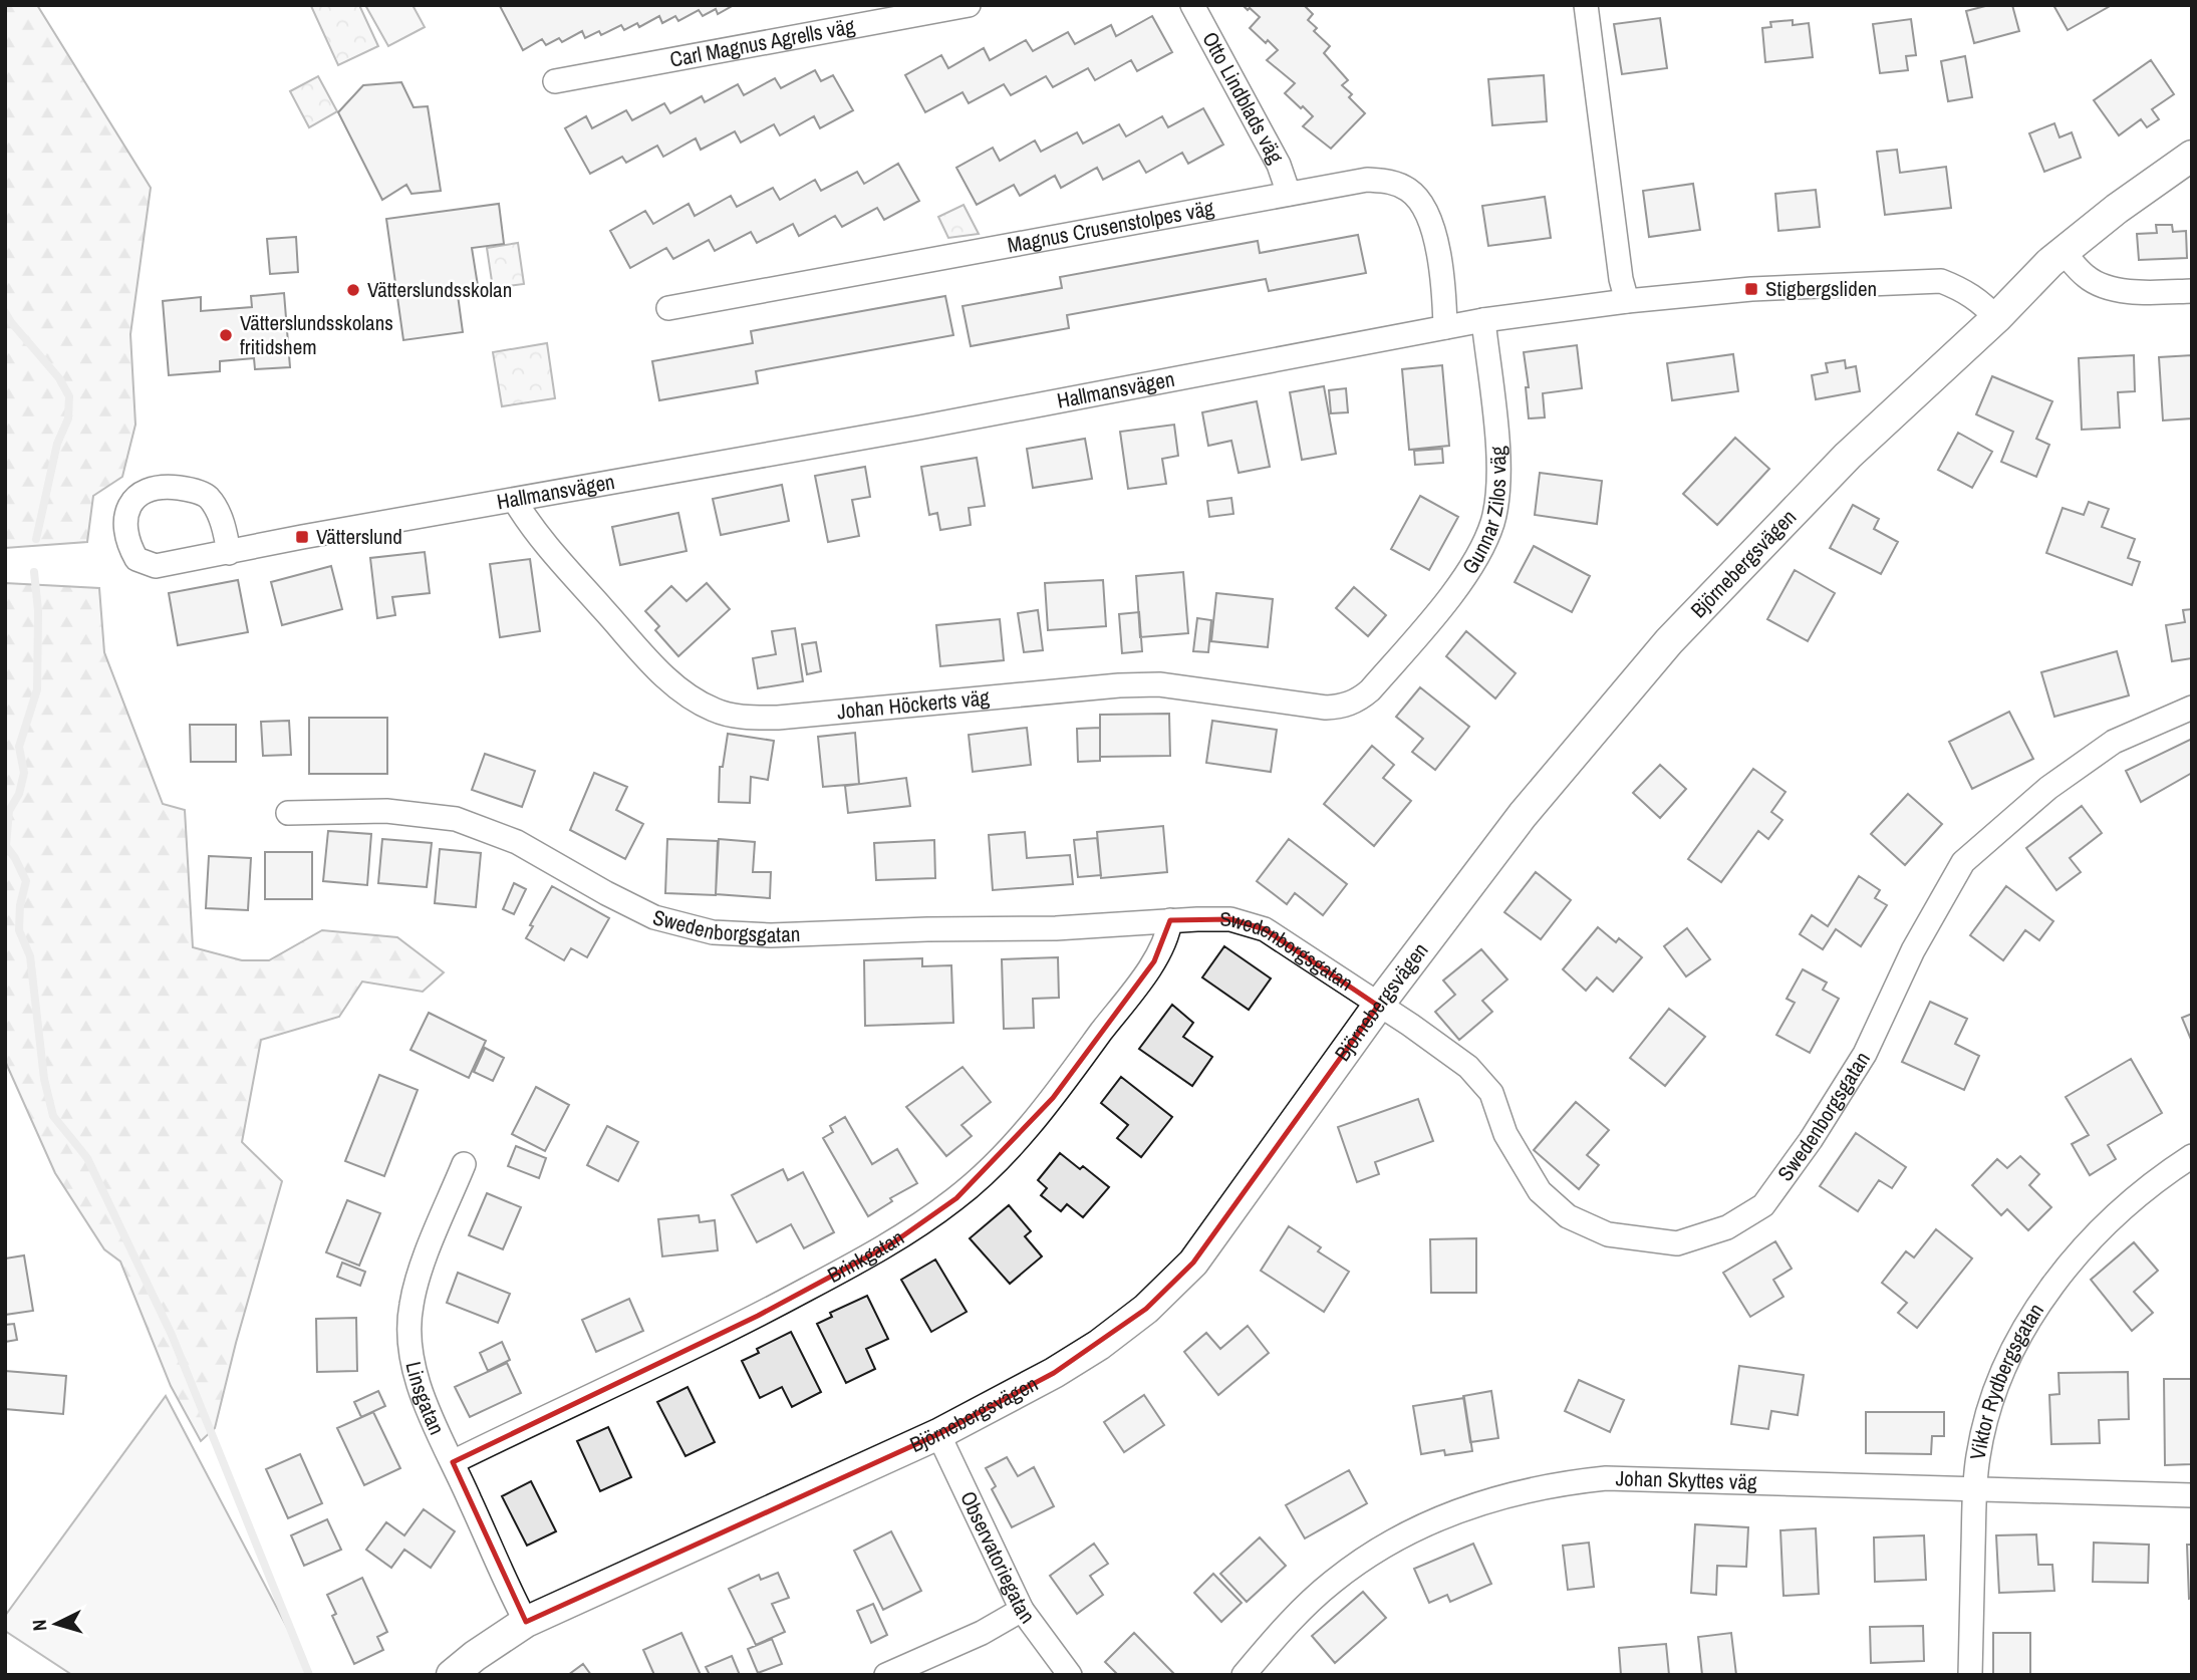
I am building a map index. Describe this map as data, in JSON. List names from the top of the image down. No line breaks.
{"streets":{"street":["Carl Magnus Agrells väg","Otto Lindblads väg","Magnus Crusenstolpes väg","Hallmansvägen","Gunnar Zilos väg","Björnebergsvägen","Johan Höckerts väg","Swedenborgsgatan","Brinkgatan","Viktor Rydbergsgatan","Linsgatan","Johan Skyttes väg","Observatoriegatan"]},"crossings":[["Otto Lindblads väg","Magnus Crusenstolpes väg"],["Magnus Crusenstolpes väg","Hallmansvägen"],["Hallmansvägen","Gunnar Zilos väg"],["Hallmansvägen","Björnebergsvägen"],["Hallmansvägen","Johan Höckerts väg"],["Gunnar Zilos väg","Johan Höckerts väg"],["Björnebergsvägen","Swedenborgsgatan"],["Björnebergsvägen","Linsgatan"],["Björnebergsvägen","Observatoriegatan"],["Swedenborgsgatan","Brinkgatan"],["Brinkgatan","Linsgatan"],["Viktor Rydbergsgatan","Johan Skyttes väg"]],"places":{"transit":["Stigbergsliden","Vätterslund"],"other":["Vätterslundsskolan","Vätterslundsskolans fritidshem"]},"north":"left"}
